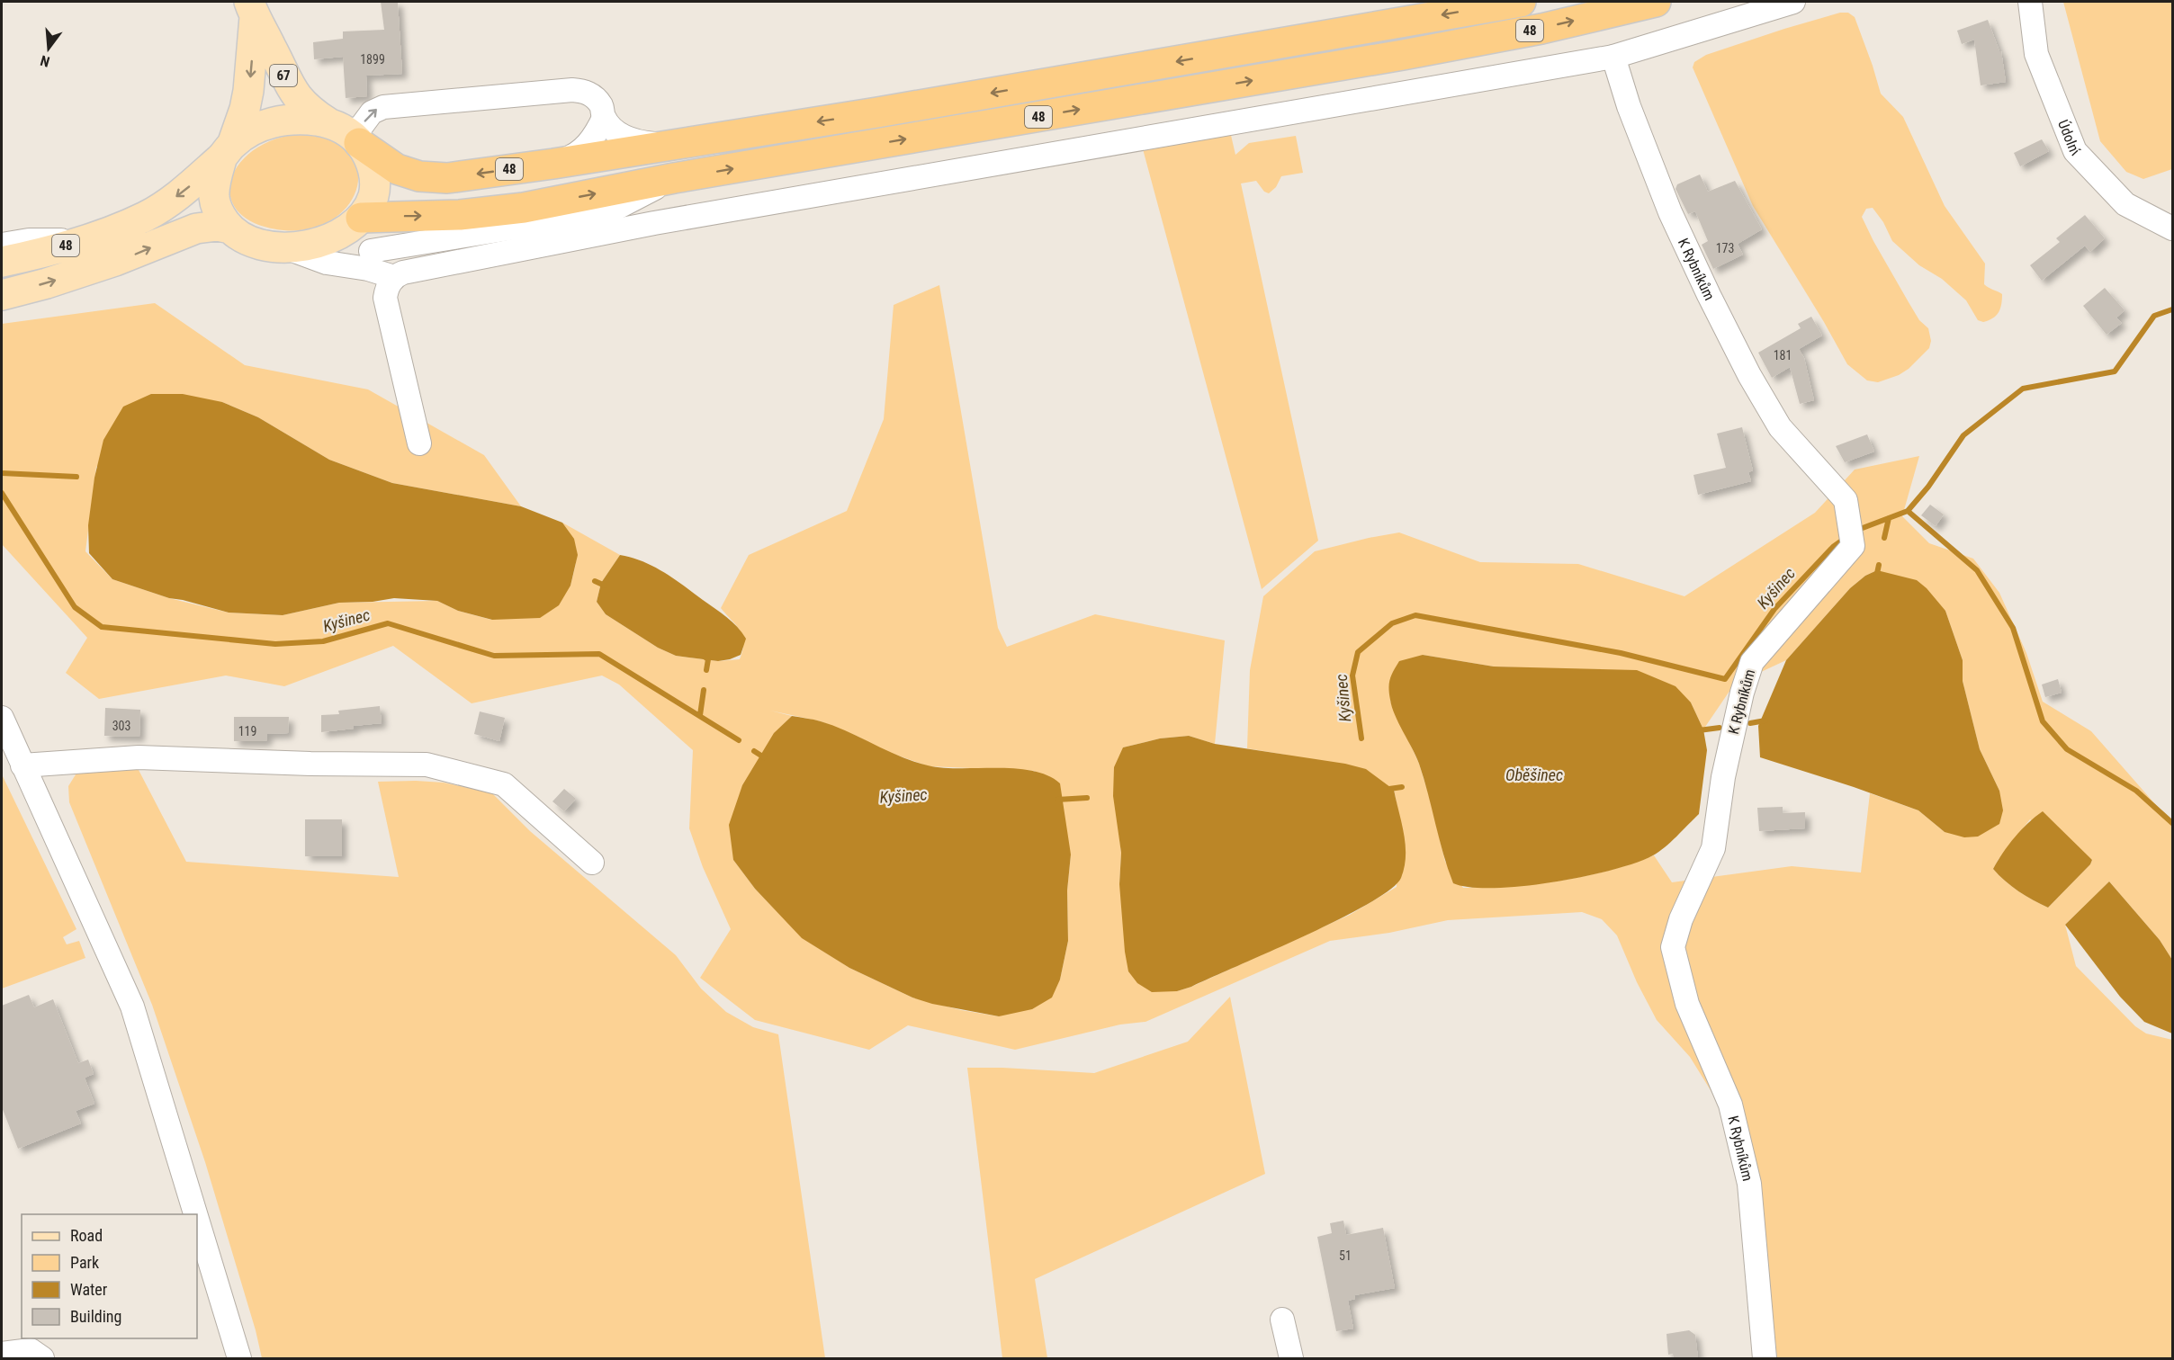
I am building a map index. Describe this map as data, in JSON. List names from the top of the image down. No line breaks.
{"streets":{"highway":["48"],"main road":["67"],"street":["Údolní","K Rybníkům"]},"crossings":[["48","67"]],"water":["Kyšinec","Oběšinec"],"house_numbers":["1899","173","181","303","119","51"],"legend":["Road","Park","Water","Building"],"north":"bottom"}
